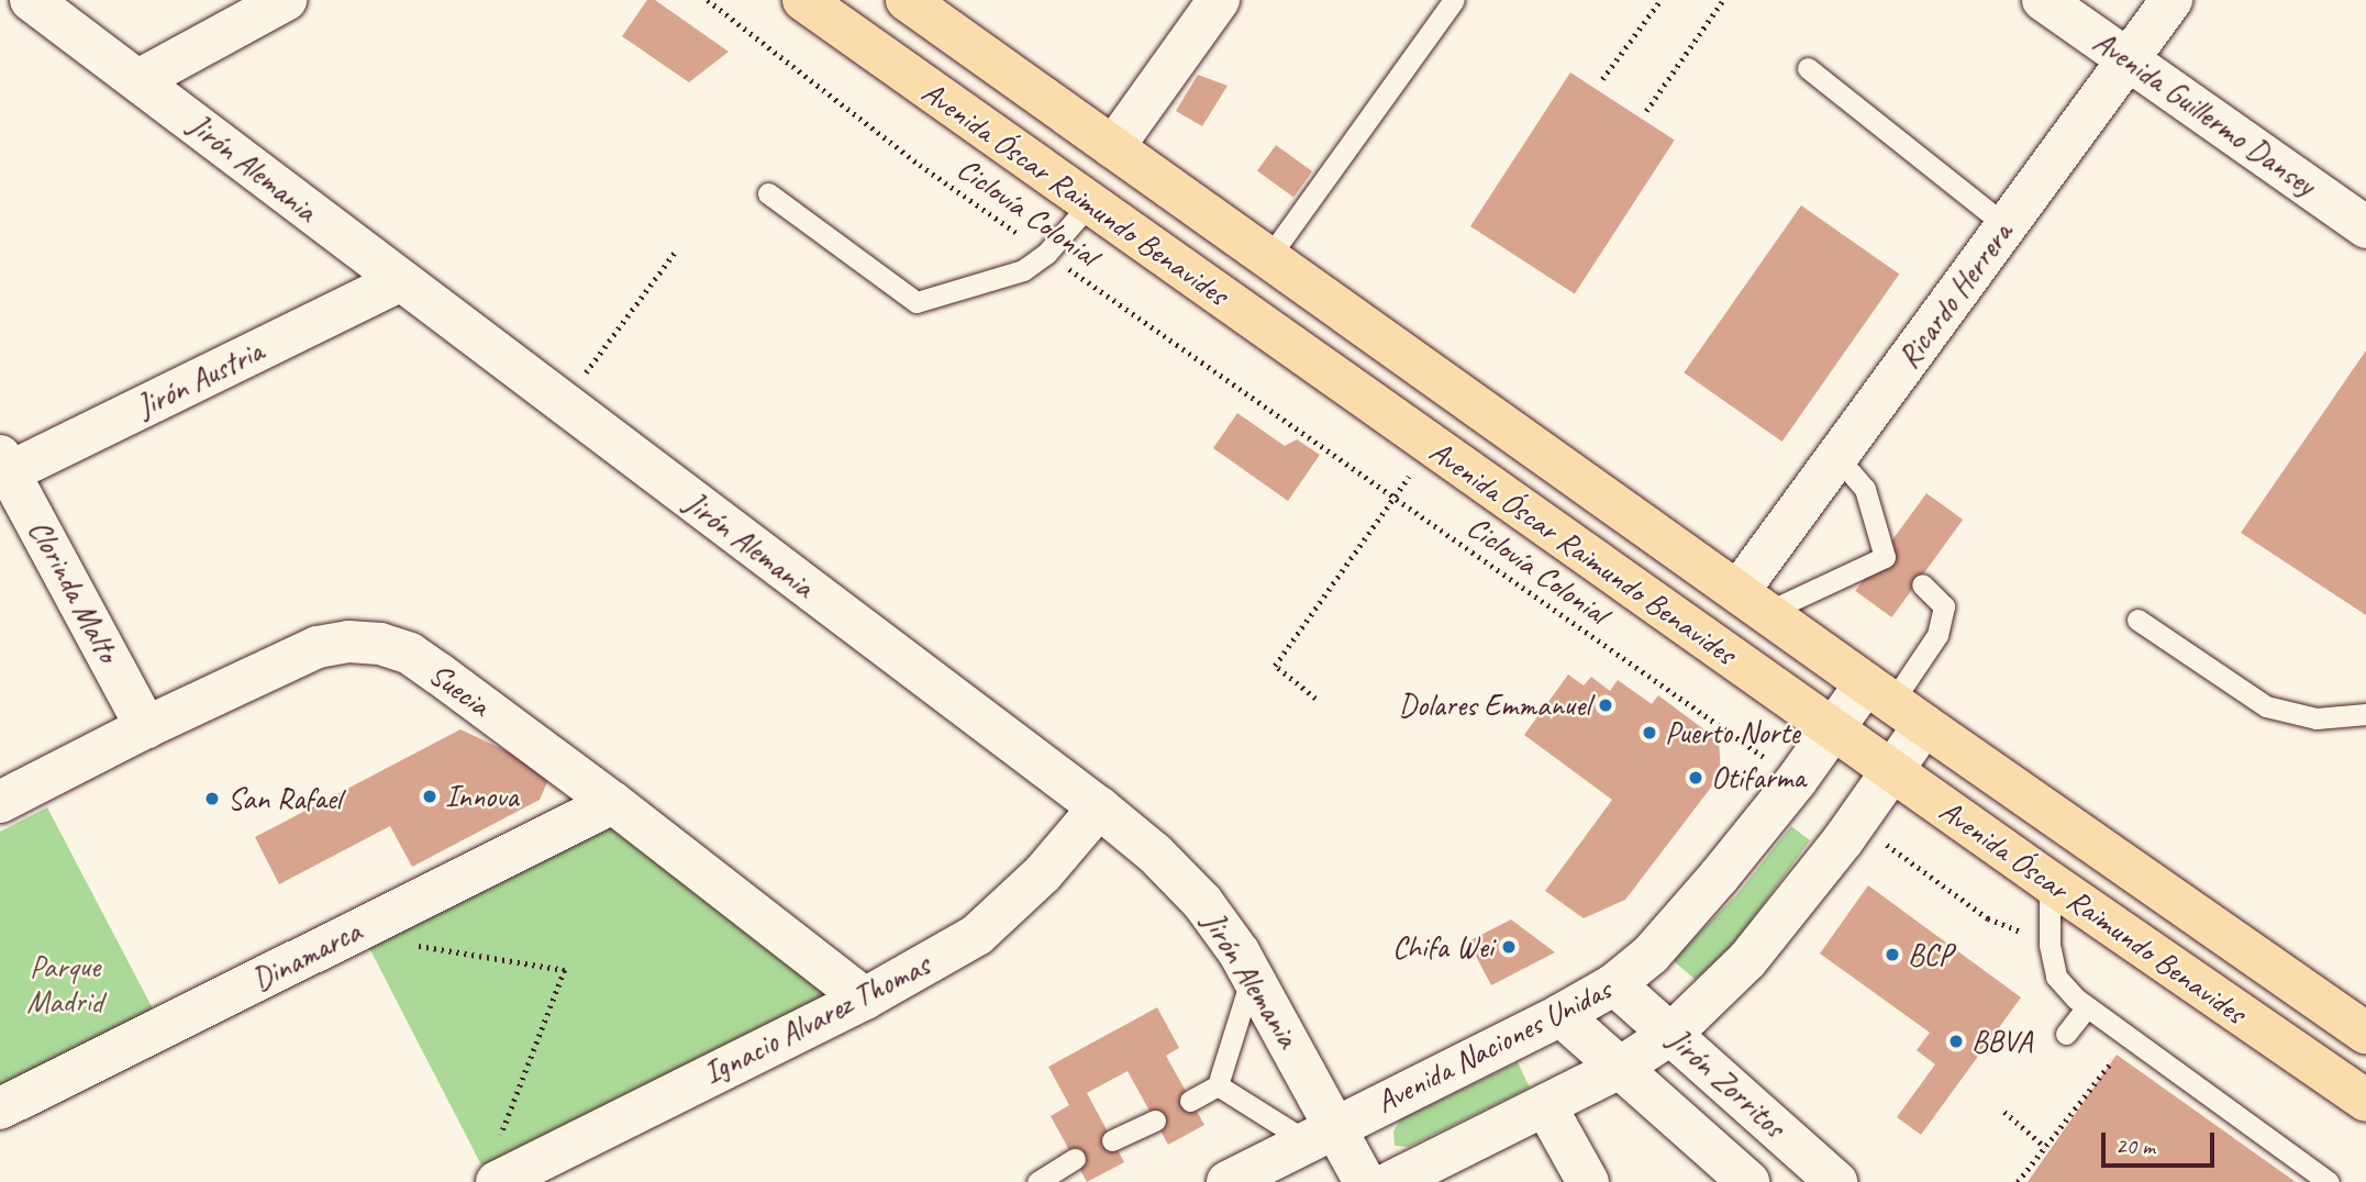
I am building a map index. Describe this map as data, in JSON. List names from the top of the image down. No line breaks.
{"streets":{"main road":["Avenida Óscar Raimundo Benavides"],"street":["Avenida Guillermo Dansey","Jirón Alemania","Ricardo Herrera","Jirón Austria","Clorinda Malto","Suecia","Dinamarca","Ignacio Alvarez Thomas","Avenida Naciones Unidas","Jirón Zorritos"],"path":["Ciclovía Colonial"]},"crossings":[["Avenida Guillermo Dansey","Ricardo Herrera"],["Jirón Alemania","Jirón Austria"],["Jirón Alemania","Ignacio Alvarez Thomas"],["Jirón Alemania","Avenida Naciones Unidas"],["Avenida Óscar Raimundo Benavides","Ricardo Herrera"],["Avenida Óscar Raimundo Benavides","Avenida Naciones Unidas"],["Ciclovía Colonial","Avenida Naciones Unidas"],["Jirón Austria","Clorinda Malto"],["Clorinda Malto","Suecia"],["Suecia","Dinamarca"],["Suecia","Ignacio Alvarez Thomas"],["Avenida Naciones Unidas","Jirón Zorritos"]],"parks":["Parque Madrid"],"places":["Dolares Emmanuel","Puerto Norte","Otifarma","Innova","San Rafael","Chifa Wei","BCP","BBVA"],"scale_bar":"20 m"}
